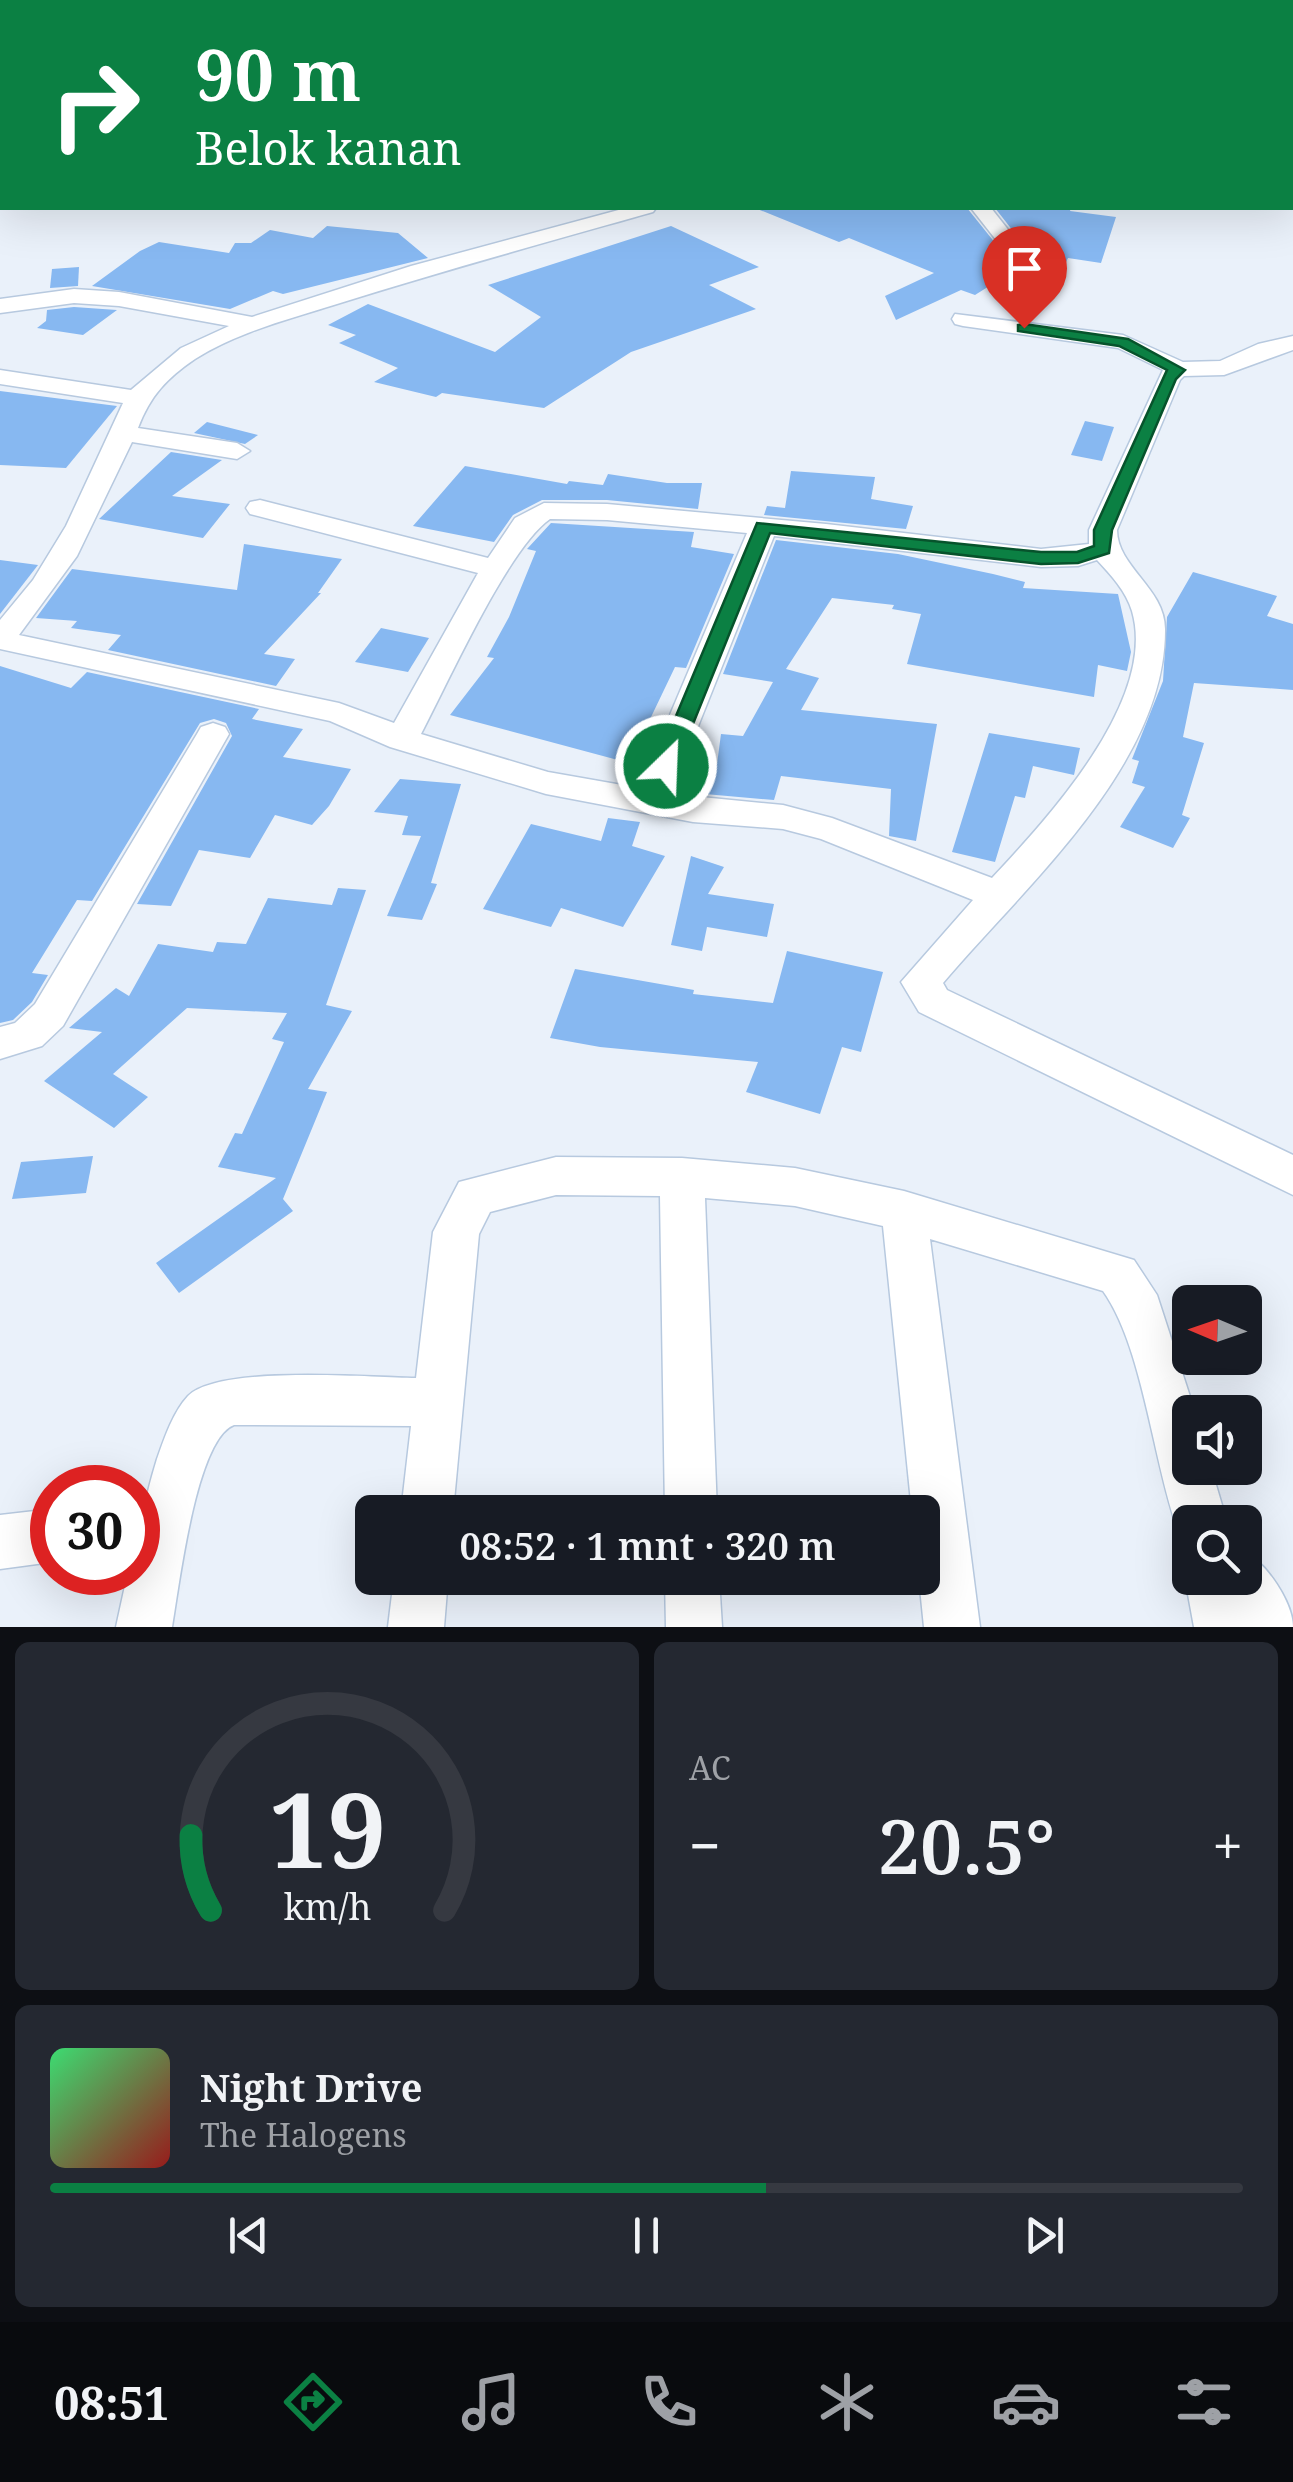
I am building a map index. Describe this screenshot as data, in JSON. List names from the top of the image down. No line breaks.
{"north":"left","page":{"turn":["90 m","Belok kanan"],"limit":"30","trip":"08:52 · 1 mnt · 320 m","tile":"AC","heat":["−","20.5°","+"],"song":["Night Drive","The Halogens"],"tabs":"08:51","gauge":["19","km/h"]}}
